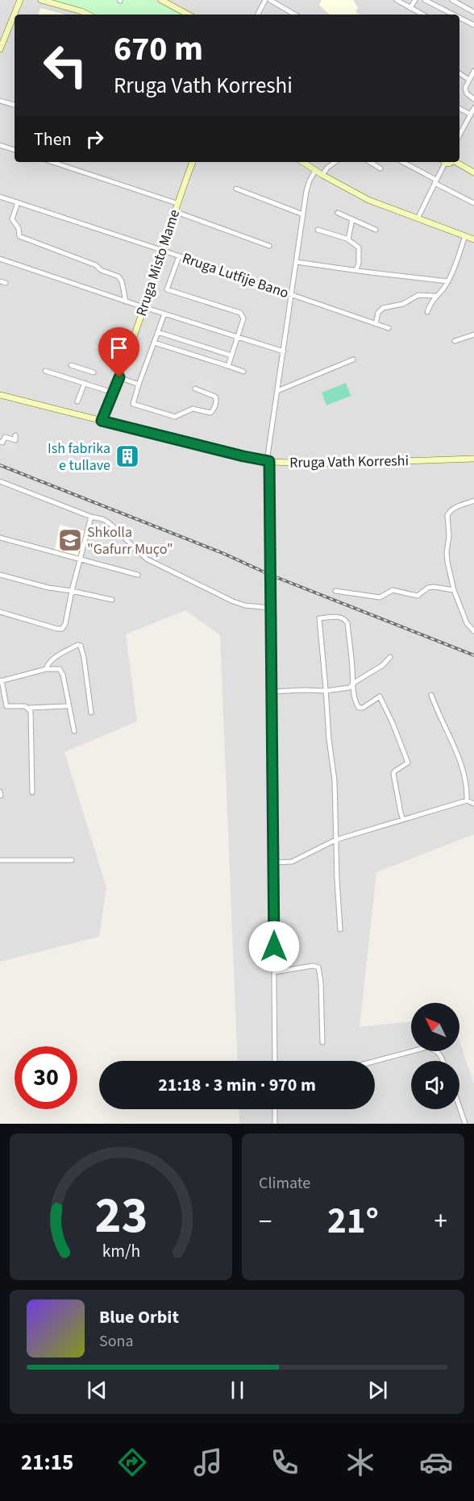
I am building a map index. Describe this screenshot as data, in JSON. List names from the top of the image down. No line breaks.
{"streets":{"main road":["Rruga Misto Mame","Rruga Vath Korreshi"],"street":["Rruga Lutfije Bano"]},"crossings":[["Rruga Misto Mame","Rruga Lutfije Bano"],["Rruga Misto Mame","Rruga Vath Korreshi"]],"places":{"building":["Ish fabrika e tullave"],"school or university":["Shkolla \"Gafurr Muço\""]},"north":"top left","page":{"turn":["670 m","Rruga Vath Korreshi"],"then":"Then","limit":"30","trip":"21:18 · 3 min · 970 m","tile":"Climate","heat":["−","21°","+"],"song":["Blue Orbit","Sona"],"tabs":"21:15","gauge":["23","km/h"]}}
